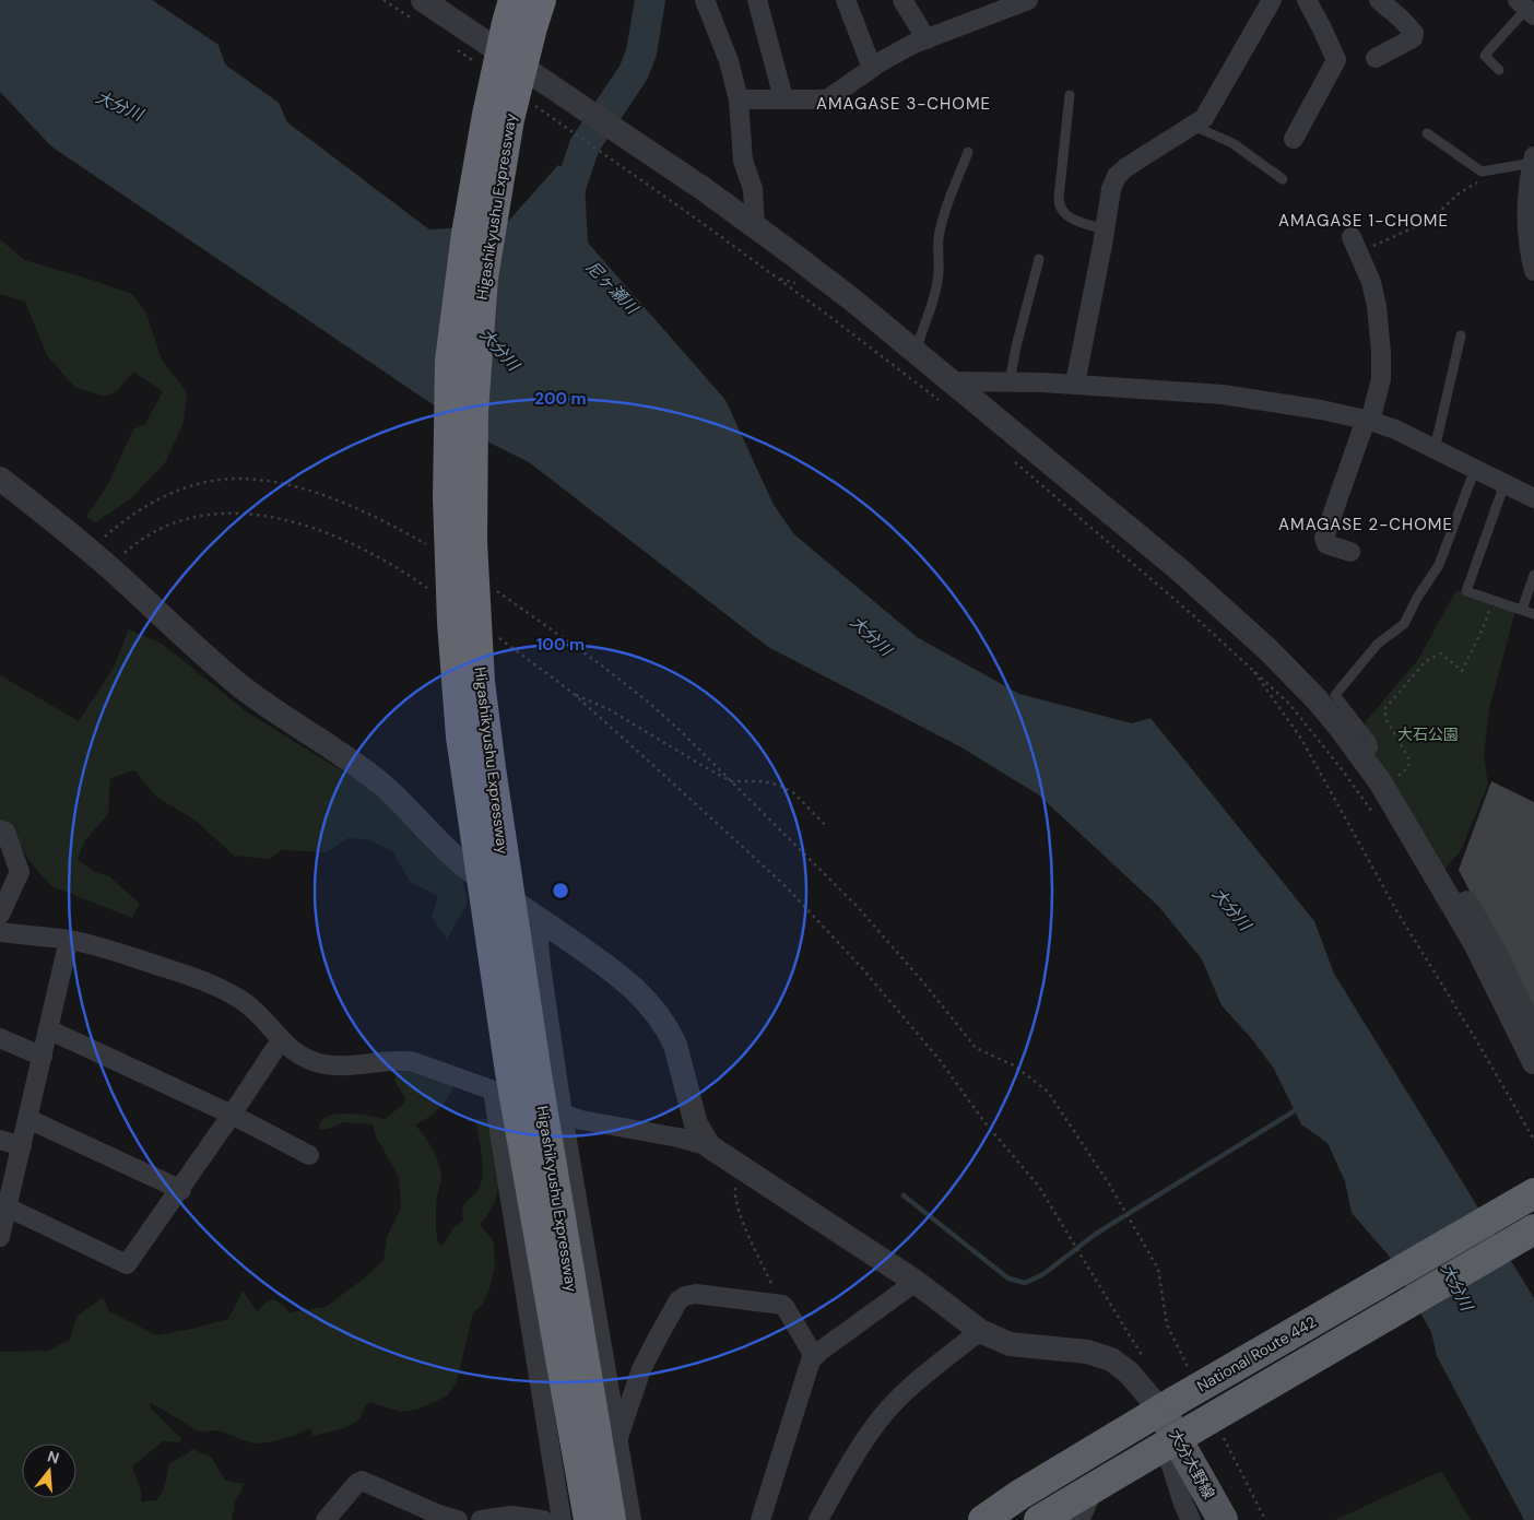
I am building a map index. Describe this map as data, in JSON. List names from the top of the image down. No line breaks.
{"streets":{"highway":["Higashikyushu Expressway","National Route 442"],"main road":["大分大野線"]},"crossings":[["National Route 442","大分大野線"]],"districts":["AMAGASE 3-CHOME","AMAGASE 1-CHOME","AMAGASE 2-CHOME"],"water":["大分川","尼ヶ瀬川"],"parks":["大石公園"],"north":"top","rings":["200 m","100 m"]}
